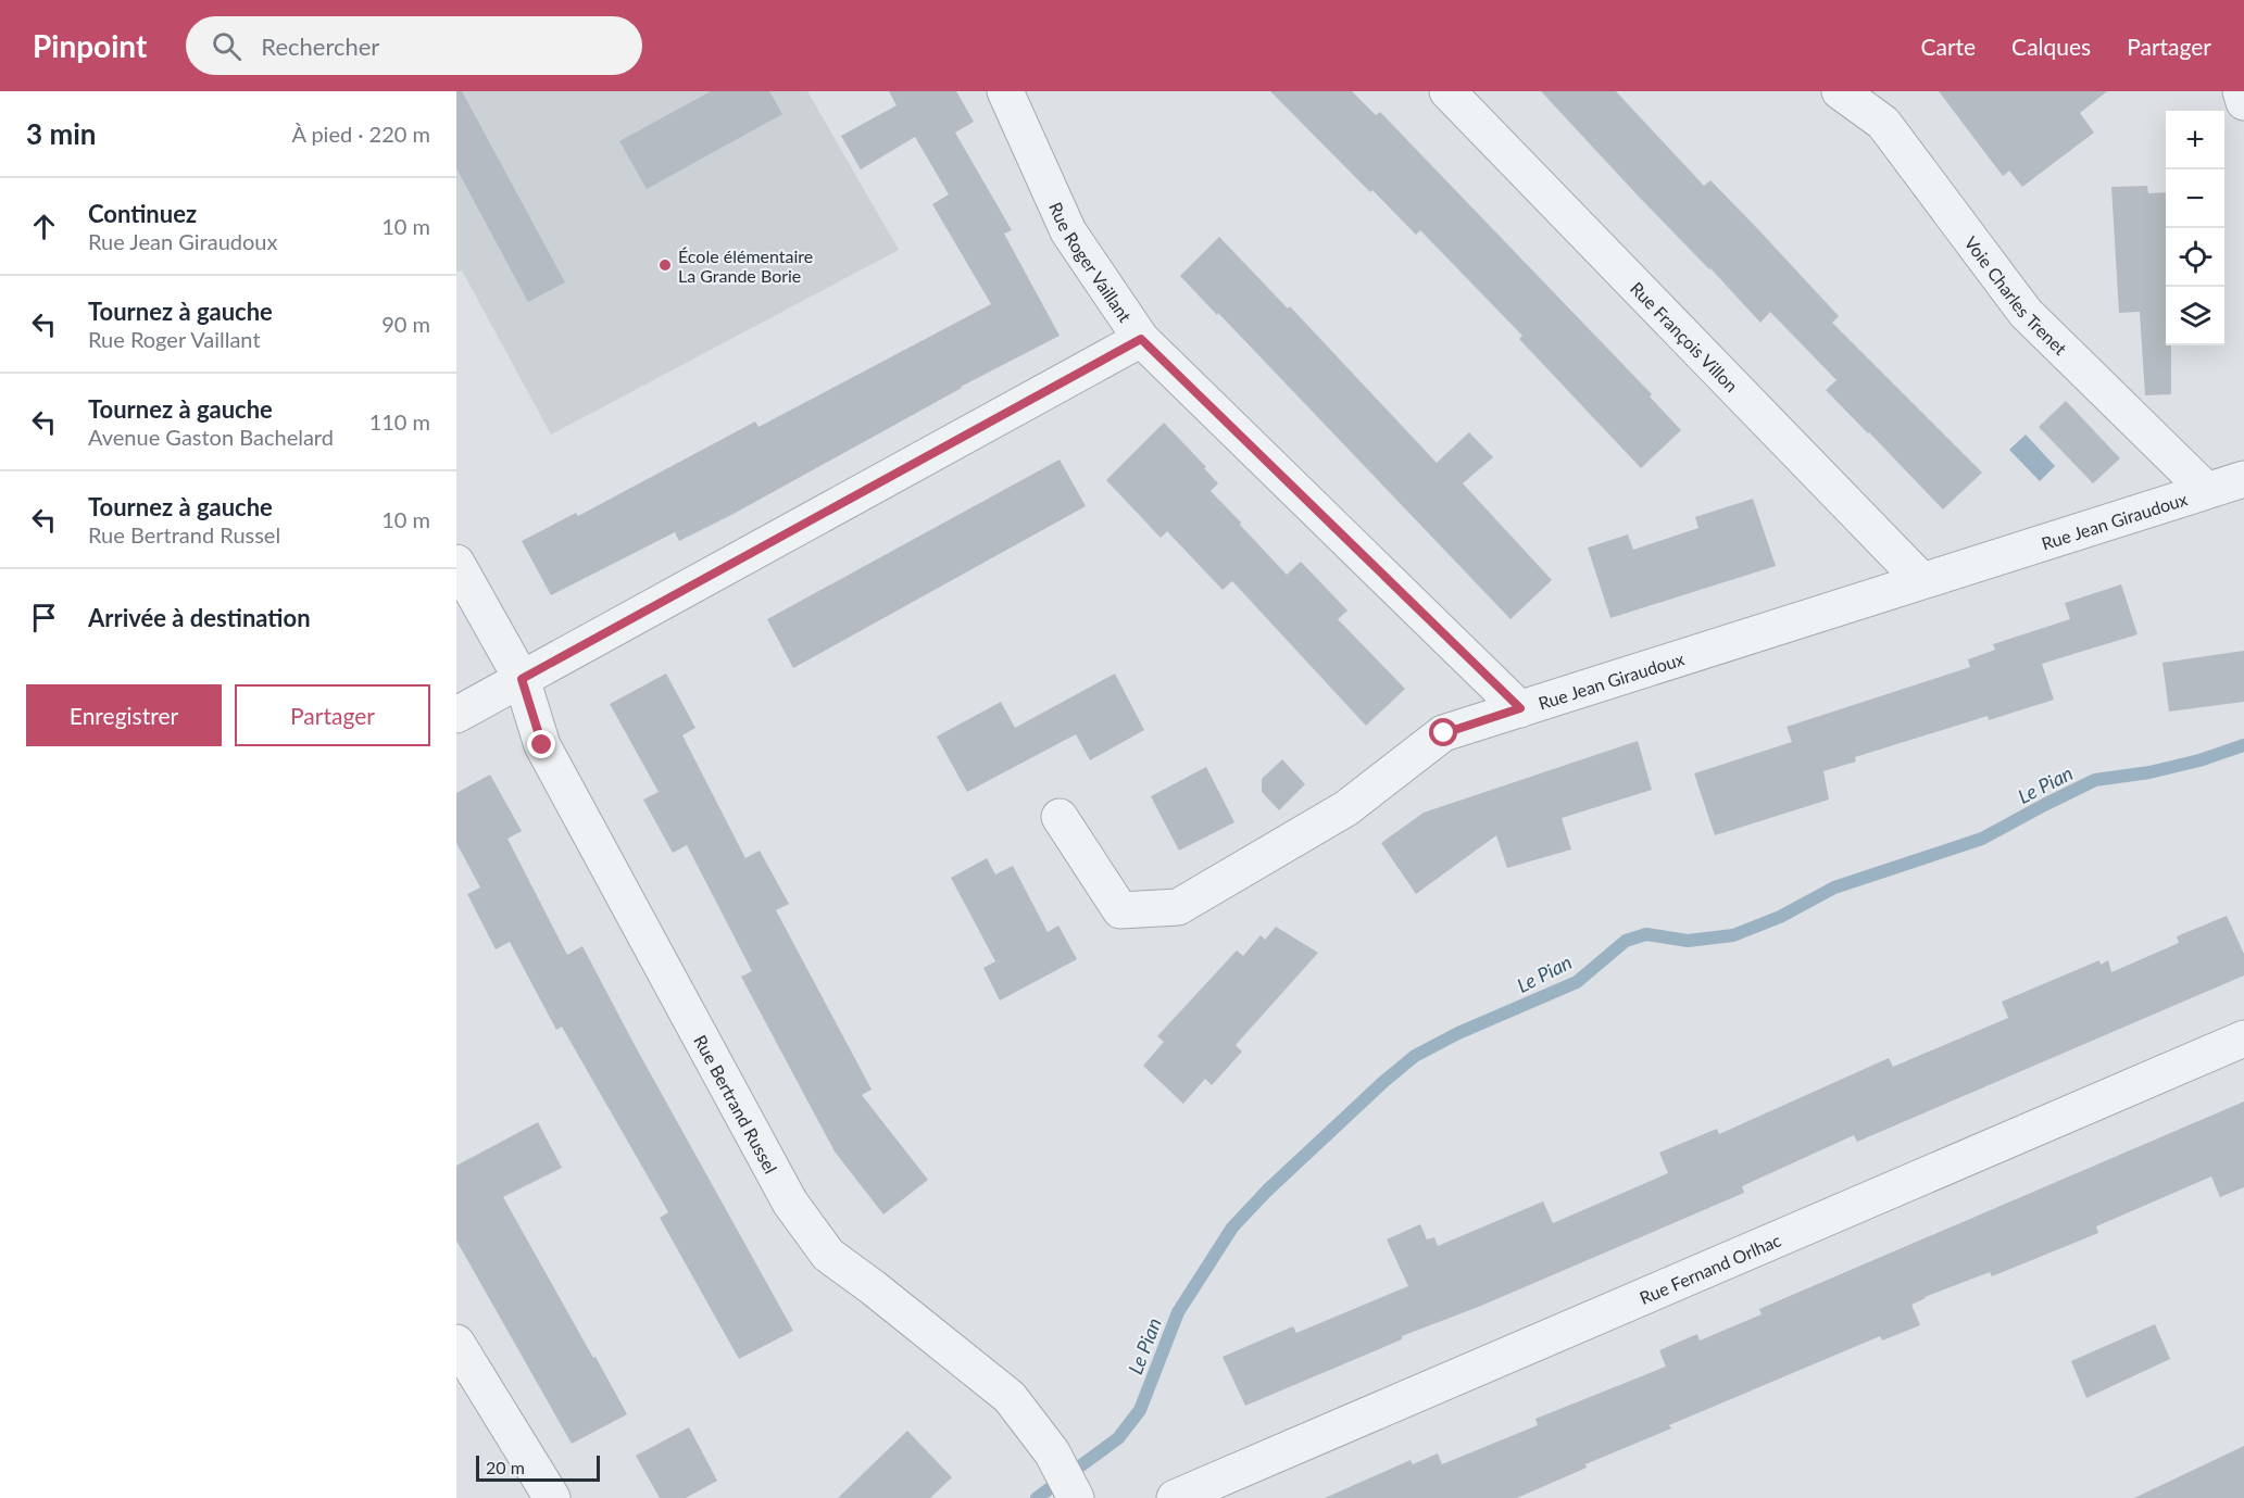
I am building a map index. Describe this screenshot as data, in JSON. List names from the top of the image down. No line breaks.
{"streets":{"street":["Rue Roger Vaillant","Voie Charles Trenet","Rue François Villon","Rue Jean Giraudoux","Rue Bertrand Russel","Rue Fernand Orlhac"]},"crossings":[["Rue Roger Vaillant","Rue Jean Giraudoux"],["Voie Charles Trenet","Rue Jean Giraudoux"],["Rue François Villon","Rue Jean Giraudoux"]],"water":["Le Pian"],"places":["École élémentaire La Grande Borie"],"scale_bar":"20 m","page":{"header":"Pinpoint","search":"Rechercher","nav":["Carte","Calques","Partager"],"heading":["3 min","À pied · 220 m"],"map_buttons":["+","−"],"list":[["Continuez","Rue Jean Giraudoux","10 m"],["Tournez à gauche","Rue Roger Vaillant","90 m"],["Tournez à gauche","Avenue Gaston Bachelard","110 m"],["Tournez à gauche","Rue Bertrand Russel","10 m"],"Arrivée à destination"],"buttons":["Enregistrer","Partager"],"scale":"20 m"}}
